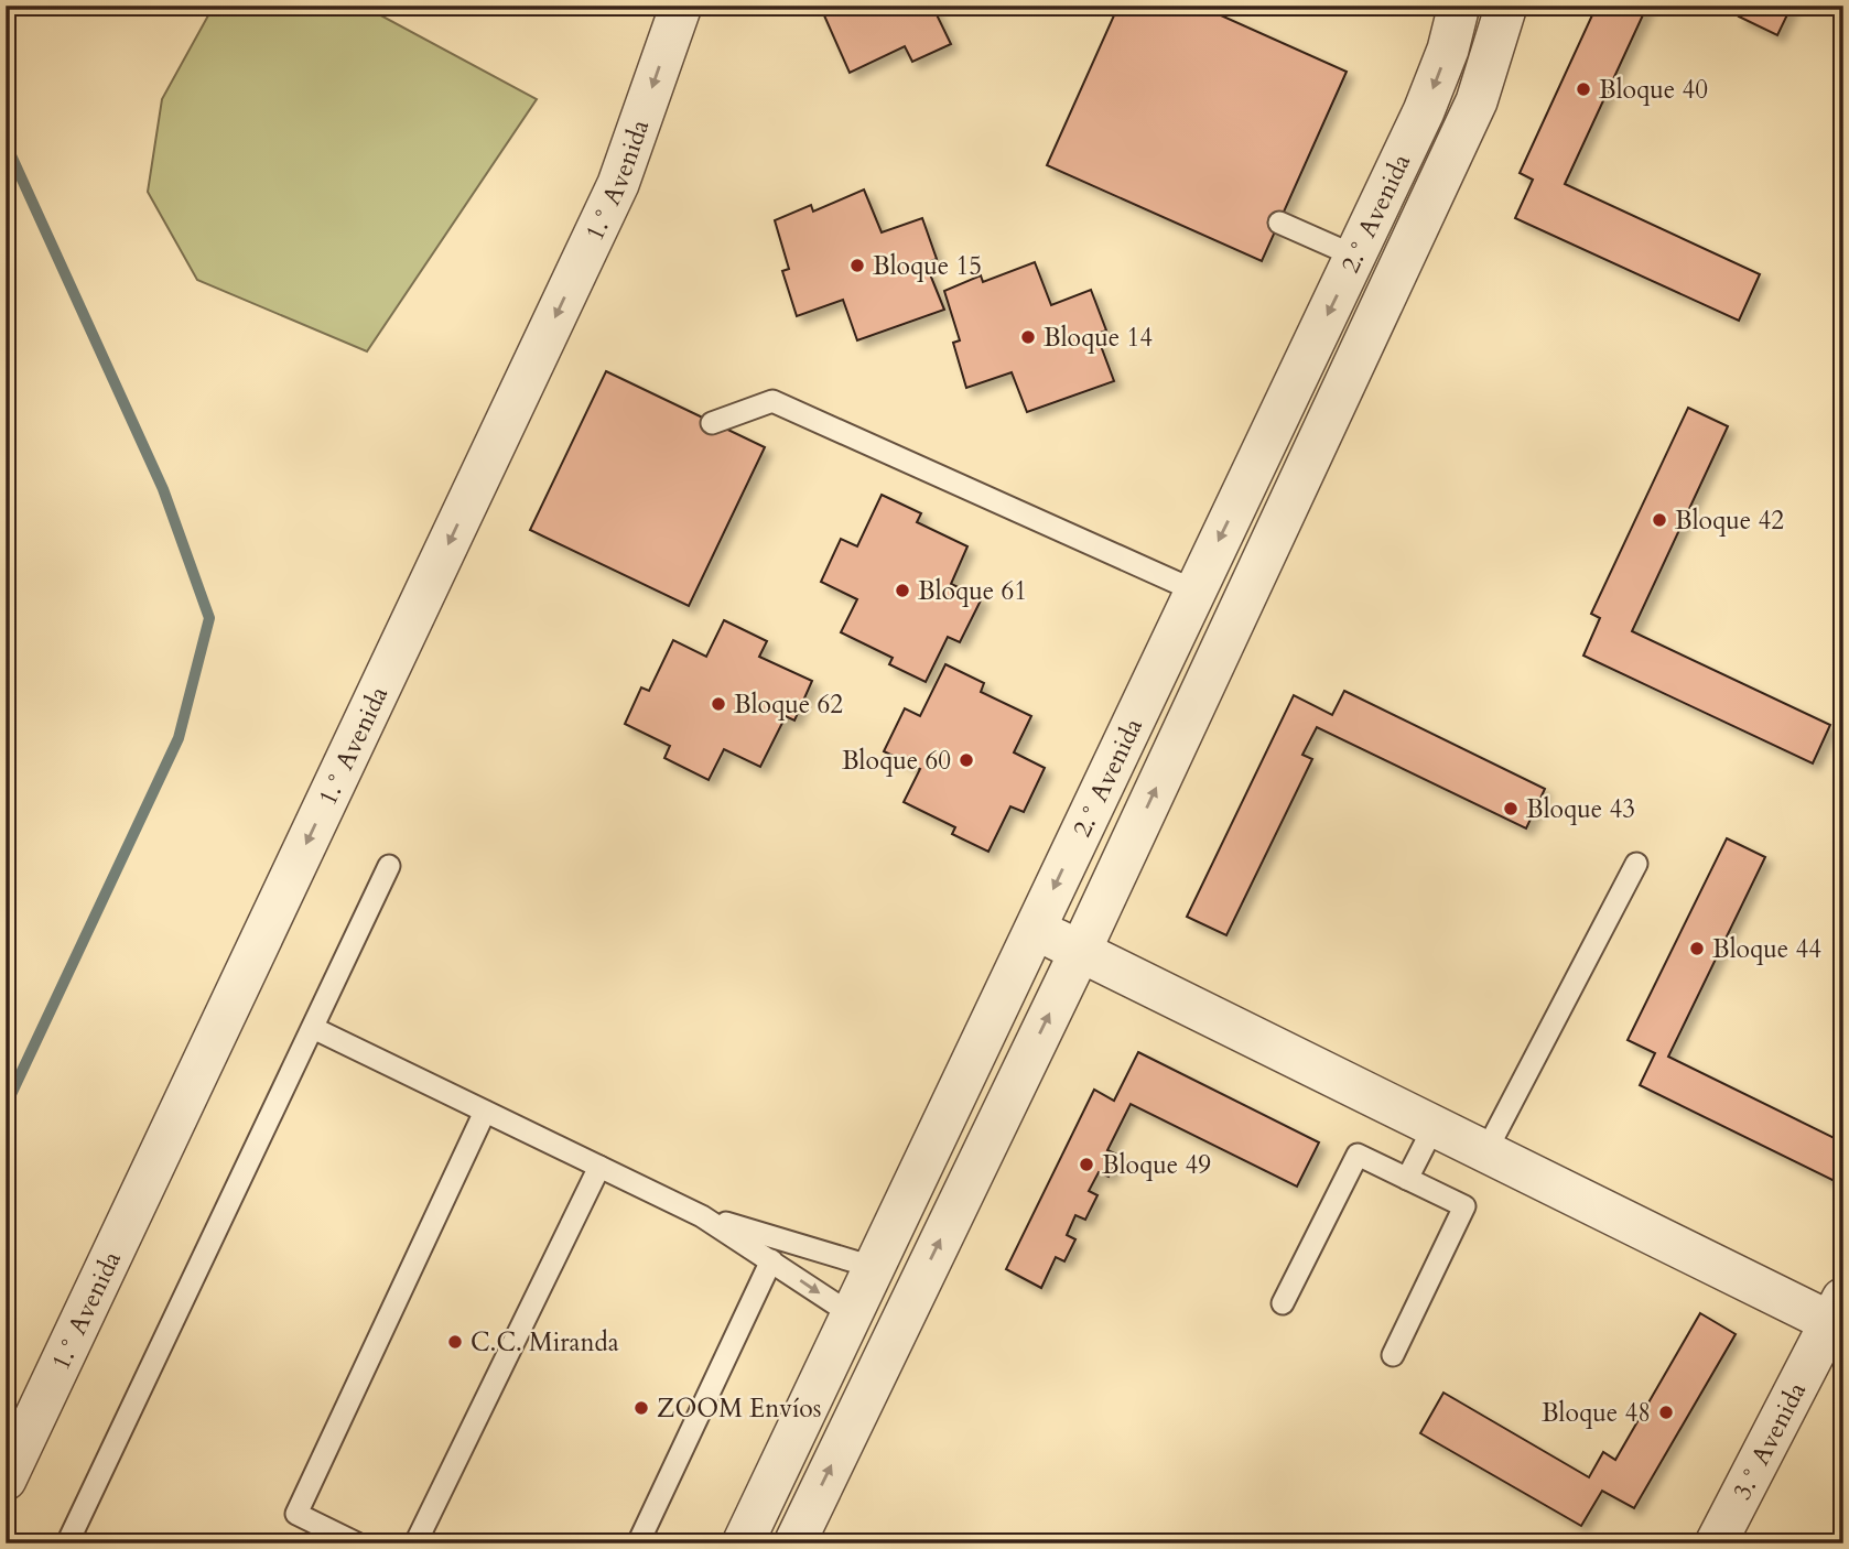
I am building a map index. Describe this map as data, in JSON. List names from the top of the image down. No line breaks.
{"streets":{"street":["1.° Avenida","2.° Avenida","3.° Avenida"]},"one_way":["1.° Avenida"],"places":["Bloque 40","Bloque 15","Bloque 14","Bloque 42","Bloque 61","Bloque 62","Bloque 60","Bloque 43","Bloque 44","Bloque 49","C.C. Miranda","ZOOM Envíos","Bloque 48"]}
